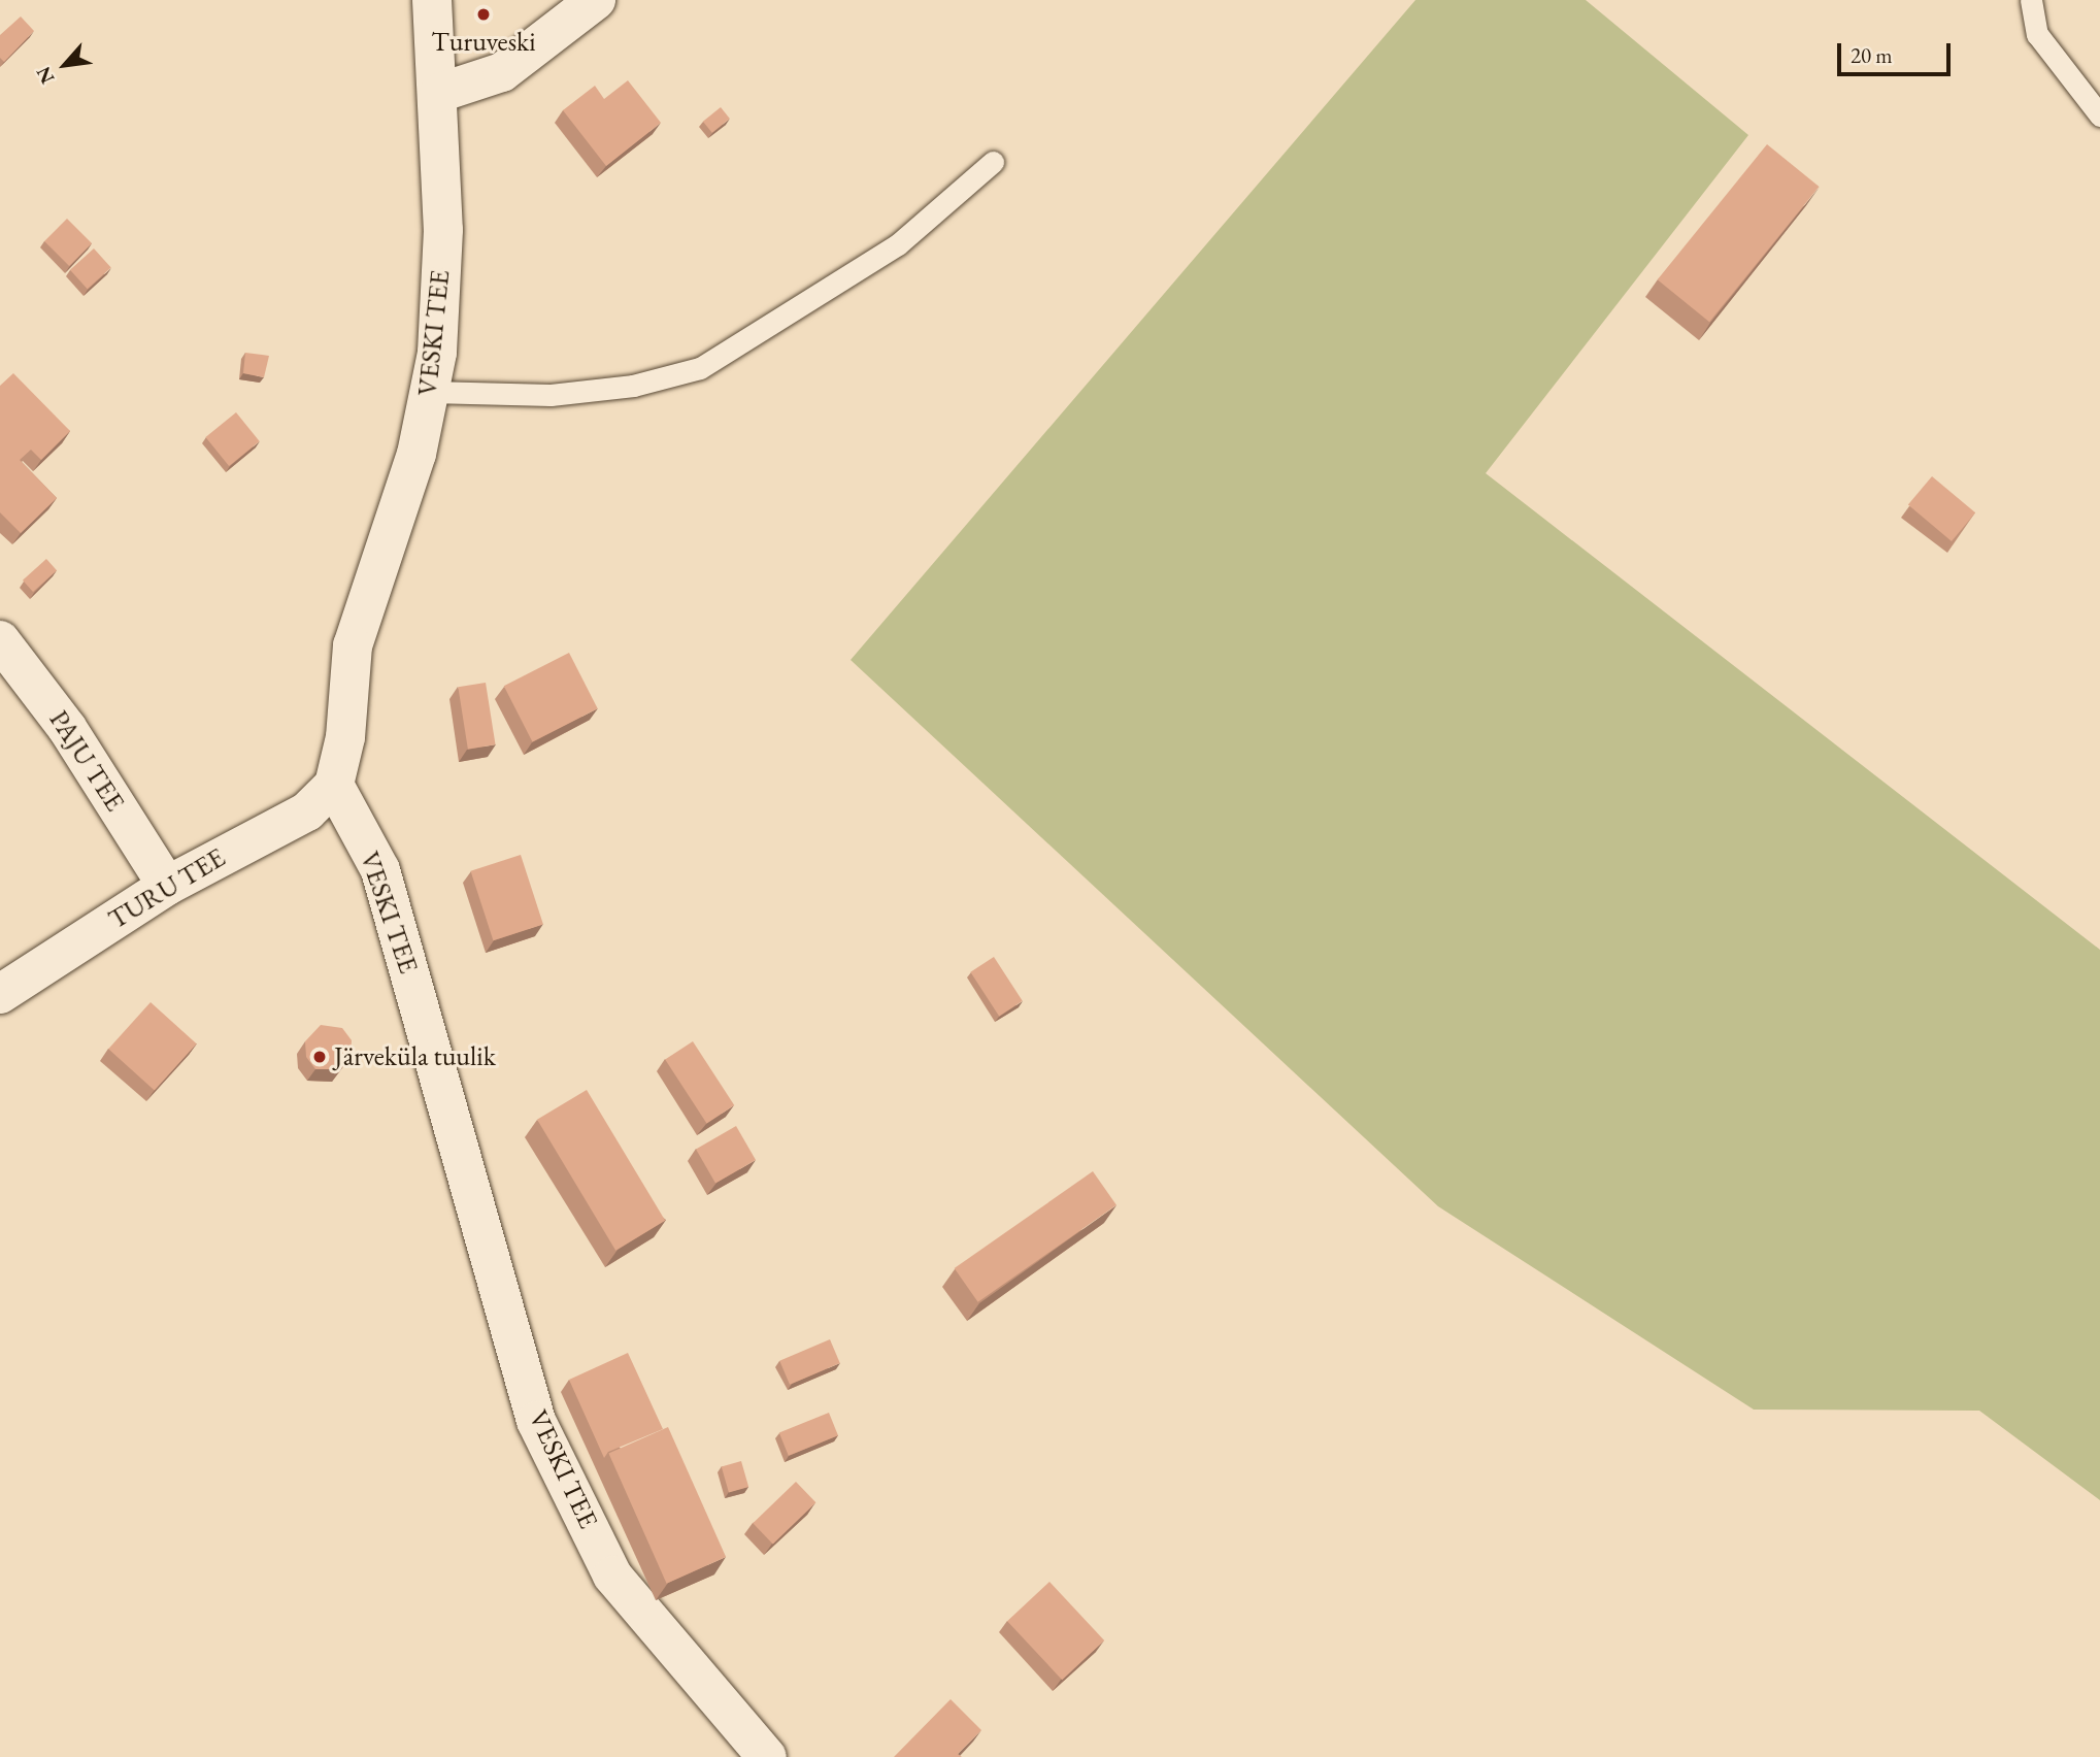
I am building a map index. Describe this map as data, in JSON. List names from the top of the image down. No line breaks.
{"streets":{"street":["VESKI TEE","PAJU TEE","TURU TEE"]},"crossings":[["VESKI TEE","TURU TEE"],["PAJU TEE","TURU TEE"]],"places":["Turuveski","Järveküla tuulik"],"scale_bar":"20 m","north":"bottom left"}
